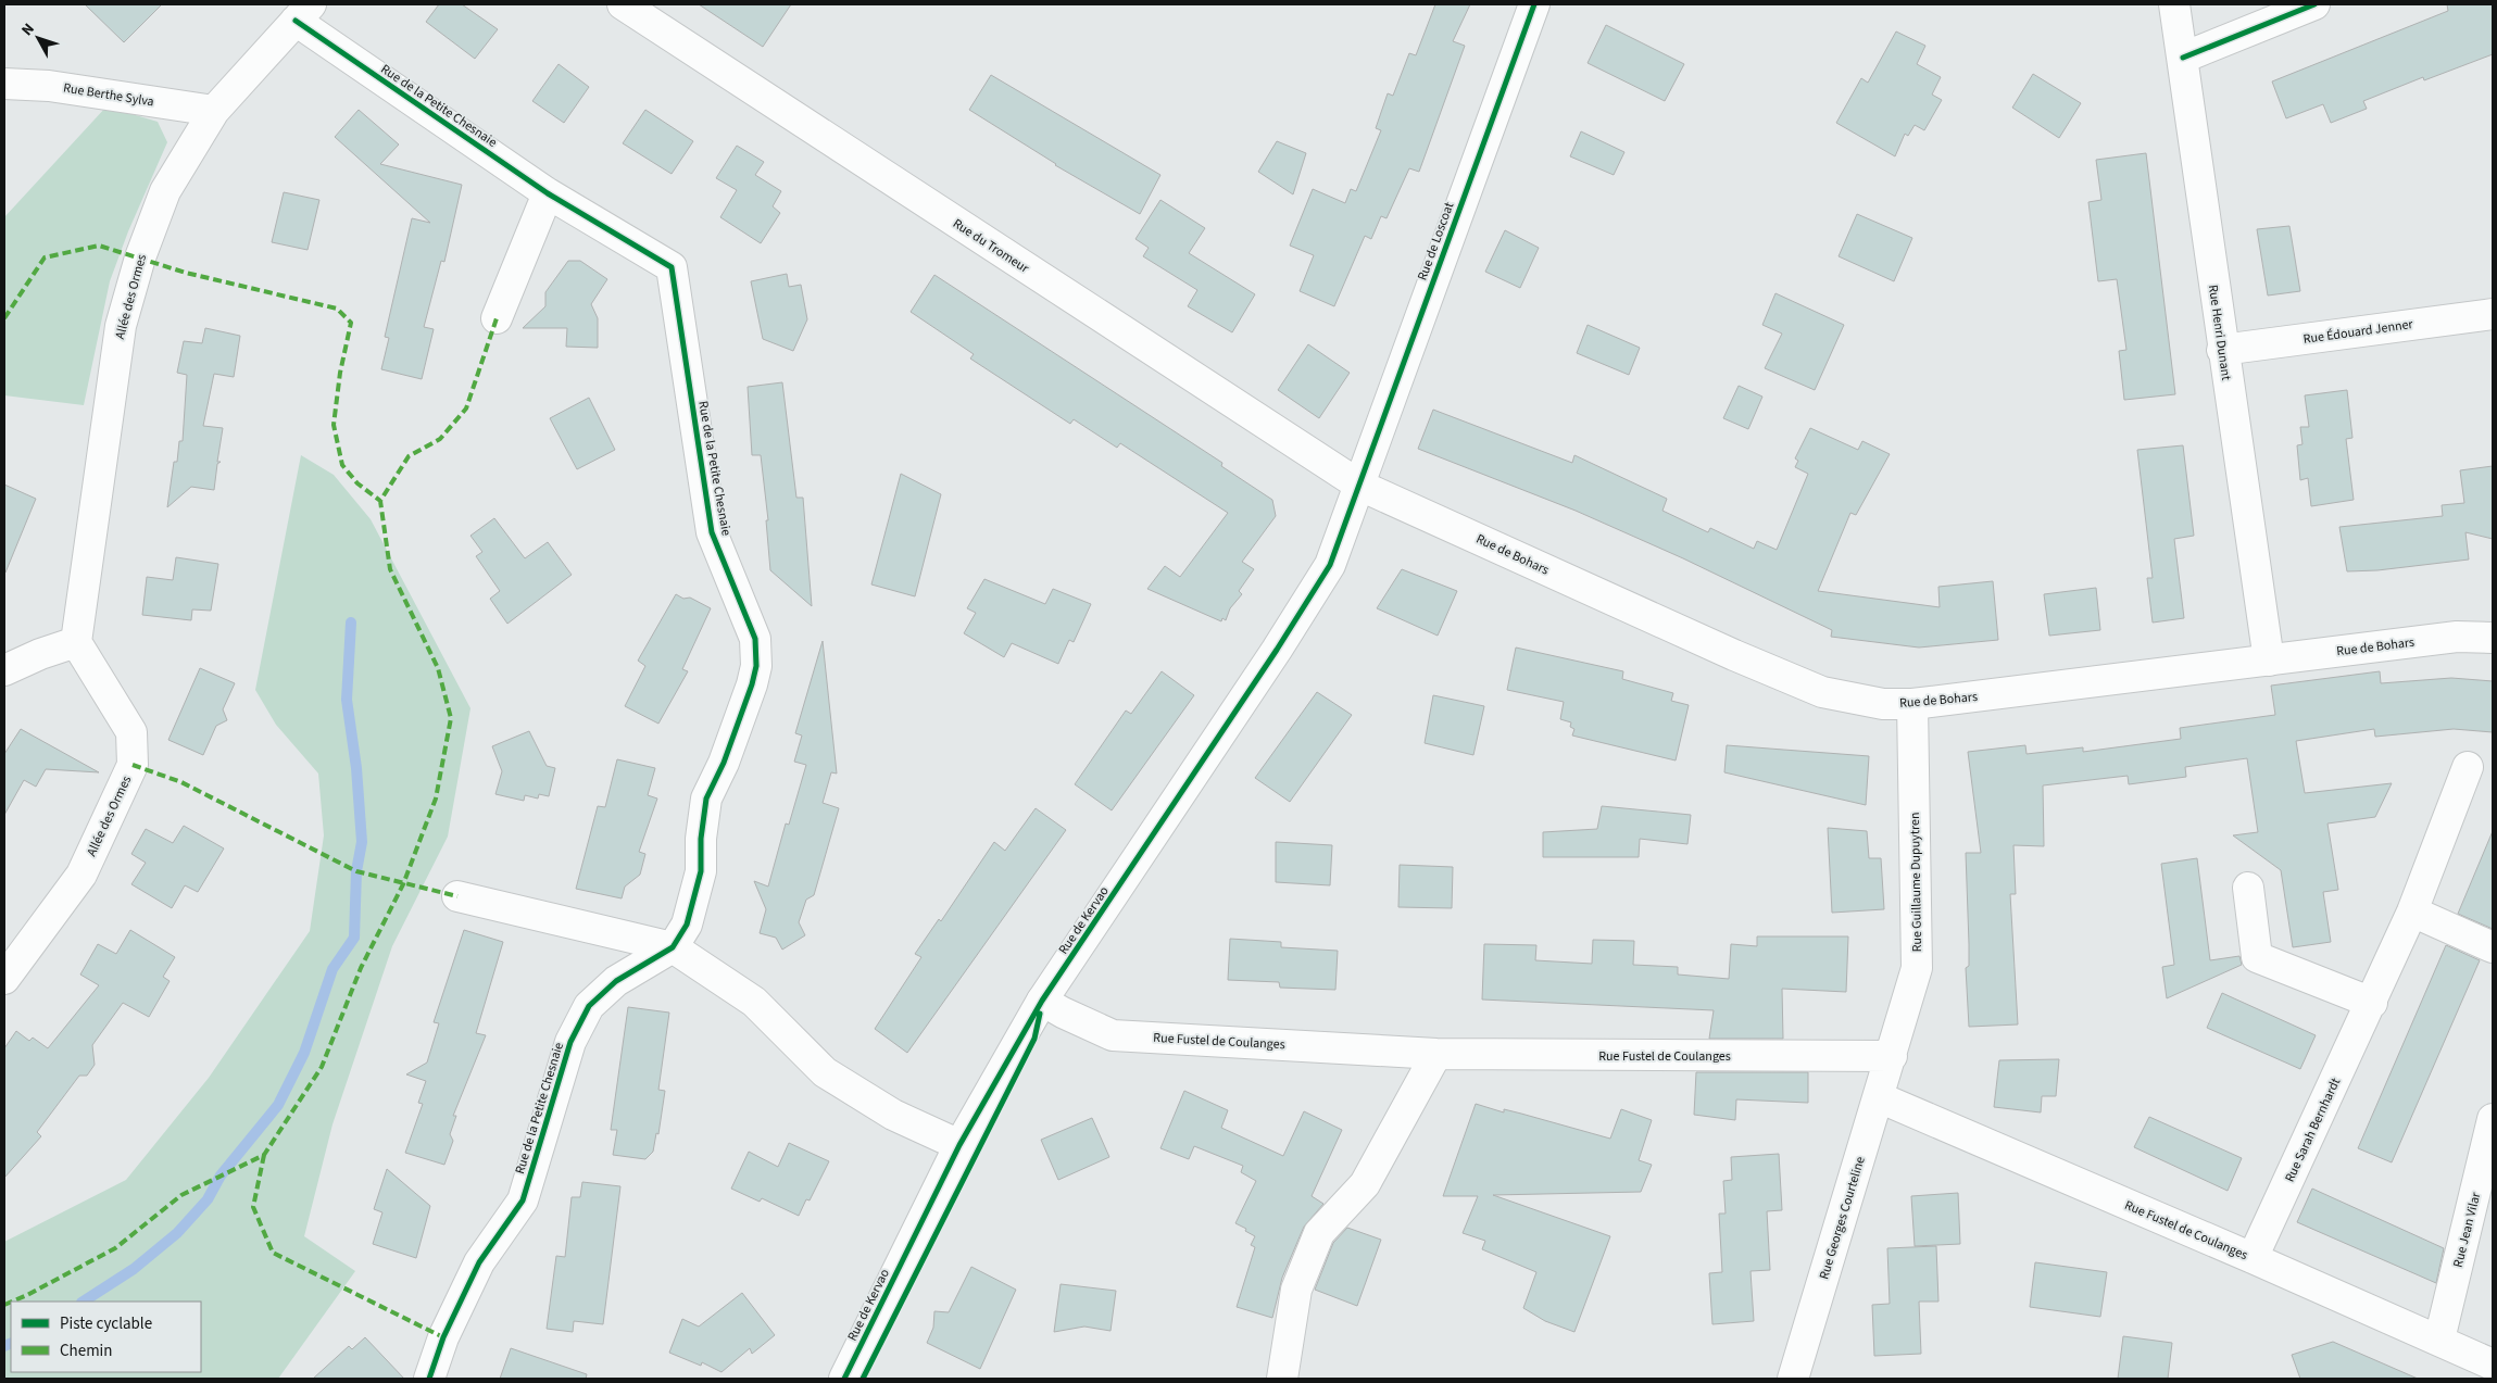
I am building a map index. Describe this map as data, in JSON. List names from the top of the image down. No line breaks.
{"streets":{"street":["Rue Berthe Sylva","Rue de la Petite Chesnaie","Rue de Loscoat","Rue du Tromeur","Allée des Ormes","Rue Édouard Jenner","Rue Henri Dunant","Rue de Bohars","Rue Guillaume Dupuytren","Rue de Kervao","Rue Fustel de Coulanges","Rue Sarah Bernhardt","Rue Georges Courteline","Rue Jean Vilar"]},"crossings":[["Rue Berthe Sylva","Allée des Ormes"],["Rue de la Petite Chesnaie","Allée des Ormes"],["Rue de Loscoat","Rue du Tromeur"],["Rue de Loscoat","Rue de Bohars"],["Rue de Loscoat","Rue de Kervao"],["Rue du Tromeur","Rue de Bohars"],["Rue du Tromeur","Rue de Kervao"],["Rue Édouard Jenner","Rue Henri Dunant"],["Rue Henri Dunant","Rue de Bohars"],["Rue de Bohars","Rue Guillaume Dupuytren"],["Rue de Bohars","Rue de Kervao"],["Rue Guillaume Dupuytren","Rue Fustel de Coulanges"],["Rue Guillaume Dupuytren","Rue Georges Courteline"],["Rue de Kervao","Rue Fustel de Coulanges"],["Rue Fustel de Coulanges","Rue Sarah Bernhardt"],["Rue Fustel de Coulanges","Rue Georges Courteline"],["Rue Fustel de Coulanges","Rue Jean Vilar"]],"legend":["Piste cyclable","Chemin"],"north":"top left"}
